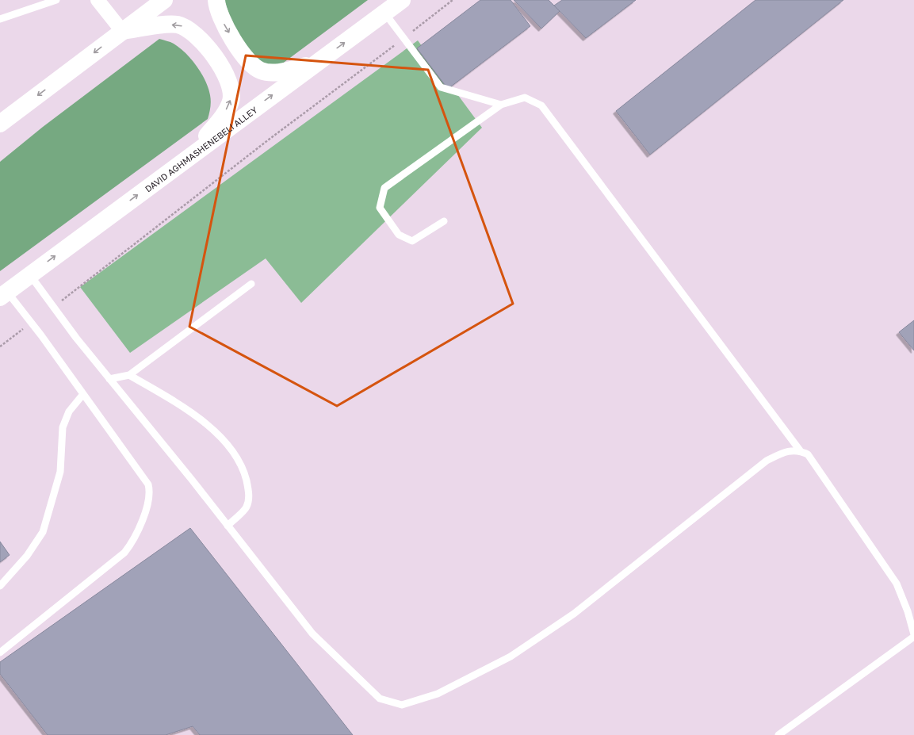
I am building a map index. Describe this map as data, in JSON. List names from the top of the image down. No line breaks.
{"streets":{"highway":["DAVID AGHMASHENEBELI ALLEY"]}}
